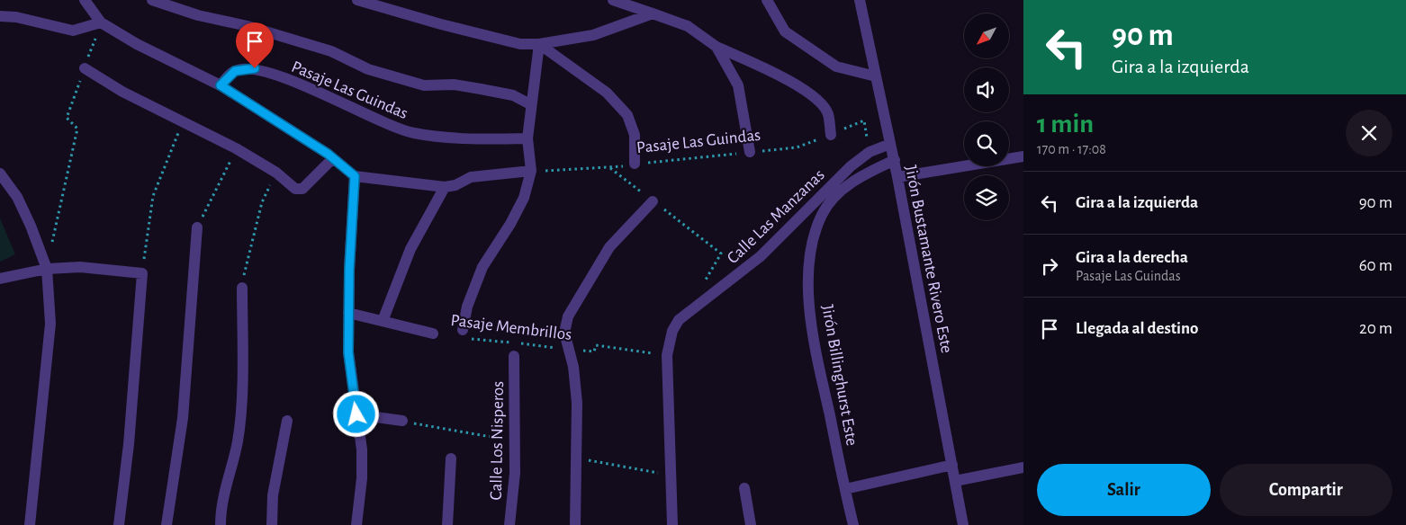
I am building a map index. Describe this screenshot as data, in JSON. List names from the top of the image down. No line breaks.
{"streets":{"street":["Pasaje Las Guindas","Calle Las Manzanas","Jirón Bustamante Rivero Este","Pasaje Membrillos","Jirón Billinghurst Este","Calle Los Nisperos"]},"crossings":[["Calle Las Manzanas","Jirón Bustamante Rivero Este"],["Calle Las Manzanas","Pasaje Membrillos"],["Jirón Bustamante Rivero Este","Jirón Billinghurst Este"]],"north":"bottom left","page":{"turn":["90 m","Gira a la izquierda"],"heading":["1 min","170 m · 17:08"],"list":[{"name":"Gira a la izquierda","value":"90 m"},{"name":"Gira a la derecha","note":"Pasaje Las Guindas","value":"60 m"},{"name":"Llegada al destino","value":"20 m"}],"buttons":["Salir","Compartir"]}}
